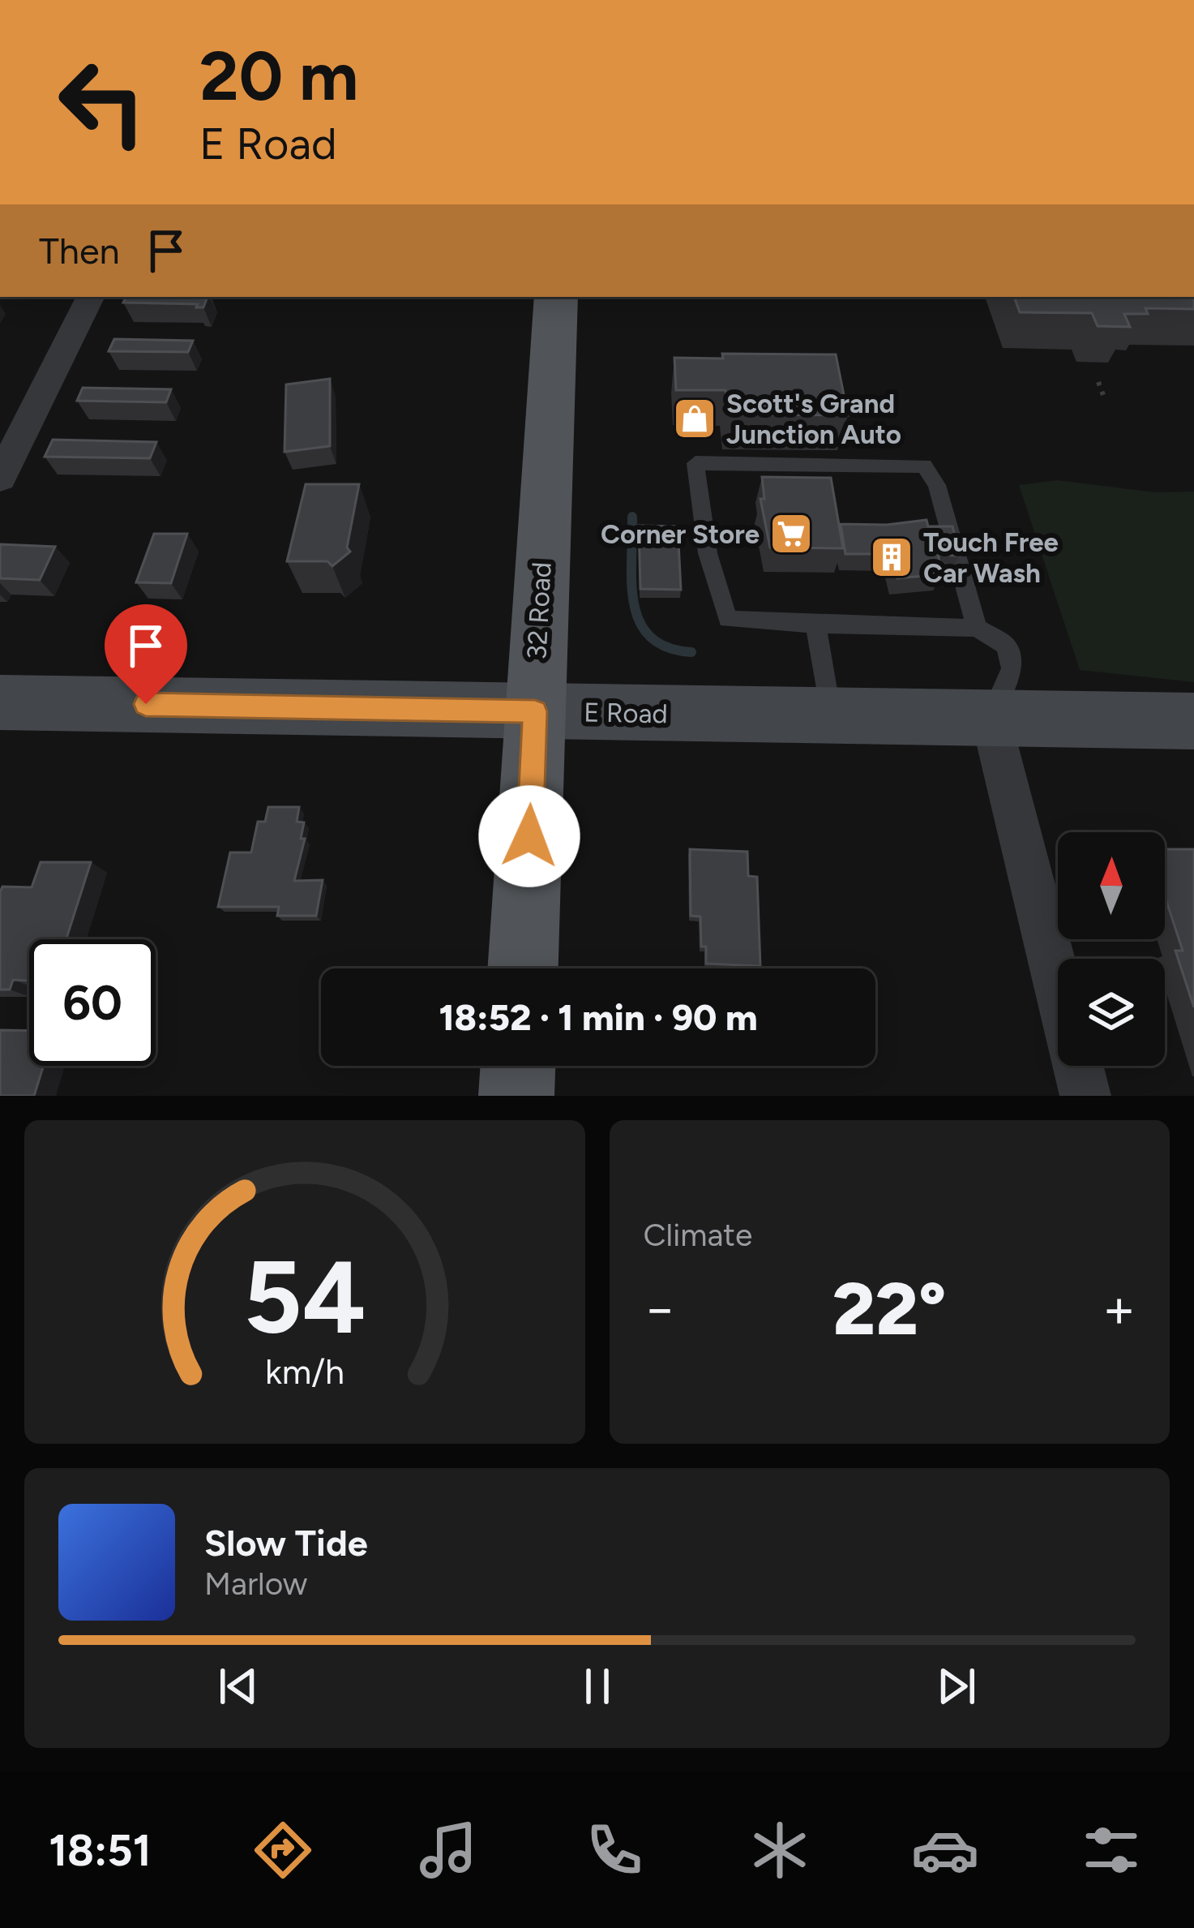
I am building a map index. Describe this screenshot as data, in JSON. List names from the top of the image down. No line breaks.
{"streets":{"main road":["32 Road"],"street":["E Road"]},"crossings":[["32 Road","E Road"]],"places":{"shop":["Scott's Grand Junction Auto"],"supermarket":["Corner Store"],"building":["Touch Free Car Wash"]},"north":"top","page":{"turn":["20 m","E Road"],"then":"Then","limit":"60","trip":"18:52 · 1 min · 90 m","tile":"Climate","heat":["−","22°","+"],"song":["Slow Tide","Marlow"],"tabs":"18:51","gauge":["54","km/h"]}}
